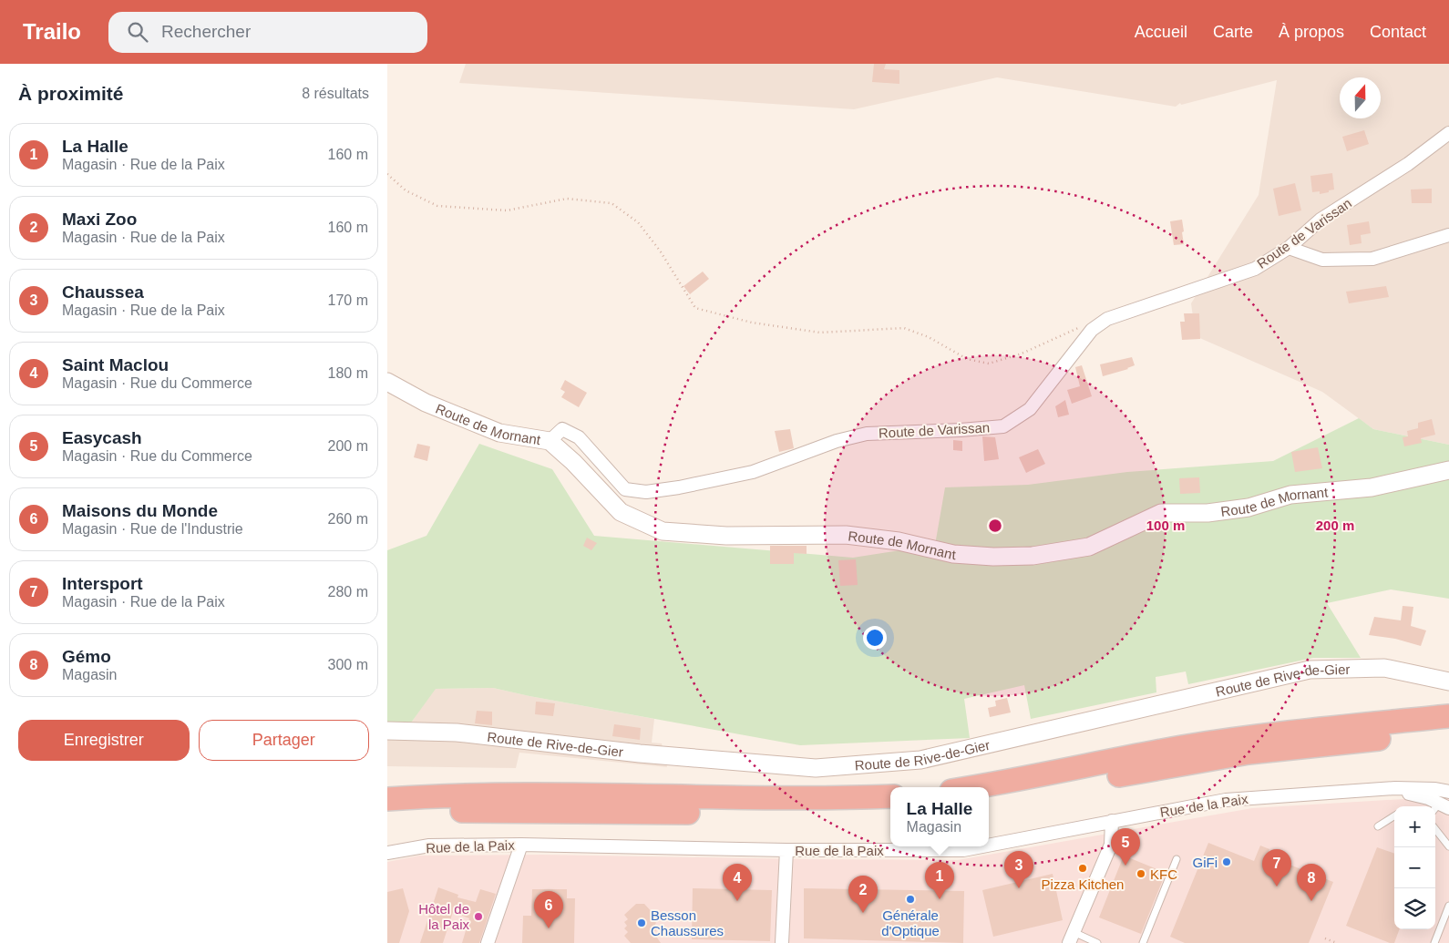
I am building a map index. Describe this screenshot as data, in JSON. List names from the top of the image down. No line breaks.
{"streets":{"main road":["Route de Mornant","Route de Rive-de-Gier"],"street":["Route de Varissan","Rue de la Paix"]},"crossings":[["Route de Varissan","Route de Mornant"]],"places":["GiFi","Pizza Kitchen","KFC","Générale d'Optique","Hôtel de la Paix","Besson Chaussures"],"north":"top","page":{"header":"Trailo","search":"Rechercher","nav":["Accueil","Carte","À propos","Contact"],"heading":["À proximité","8 résultats"],"list":[{"mark":"1","name":"La Halle","note":"Magasin · Rue de la Paix","value":"160 m"},{"mark":"2","name":"Maxi Zoo","note":"Magasin · Rue de la Paix","value":"160 m"},{"mark":"3","name":"Chaussea","note":"Magasin · Rue de la Paix","value":"170 m"},{"mark":"4","name":"Saint Maclou","note":"Magasin · Rue du Commerce","value":"180 m"},{"mark":"5","name":"Easycash","note":"Magasin · Rue du Commerce","value":"200 m"},{"mark":"6","name":"Maisons du Monde","note":"Magasin · Rue de l'Industrie","value":"260 m"},{"mark":"7","name":"Intersport","note":"Magasin · Rue de la Paix","value":"280 m"},{"mark":"8","name":"Gémo","note":"Magasin","value":"300 m"}],"buttons":["Enregistrer","Partager"],"popup":["La Halle","Magasin"],"map_buttons":["+","−"],"pins":["5","7","3","1","4","8","2","6"]},"rings":["100 m","200 m"]}
